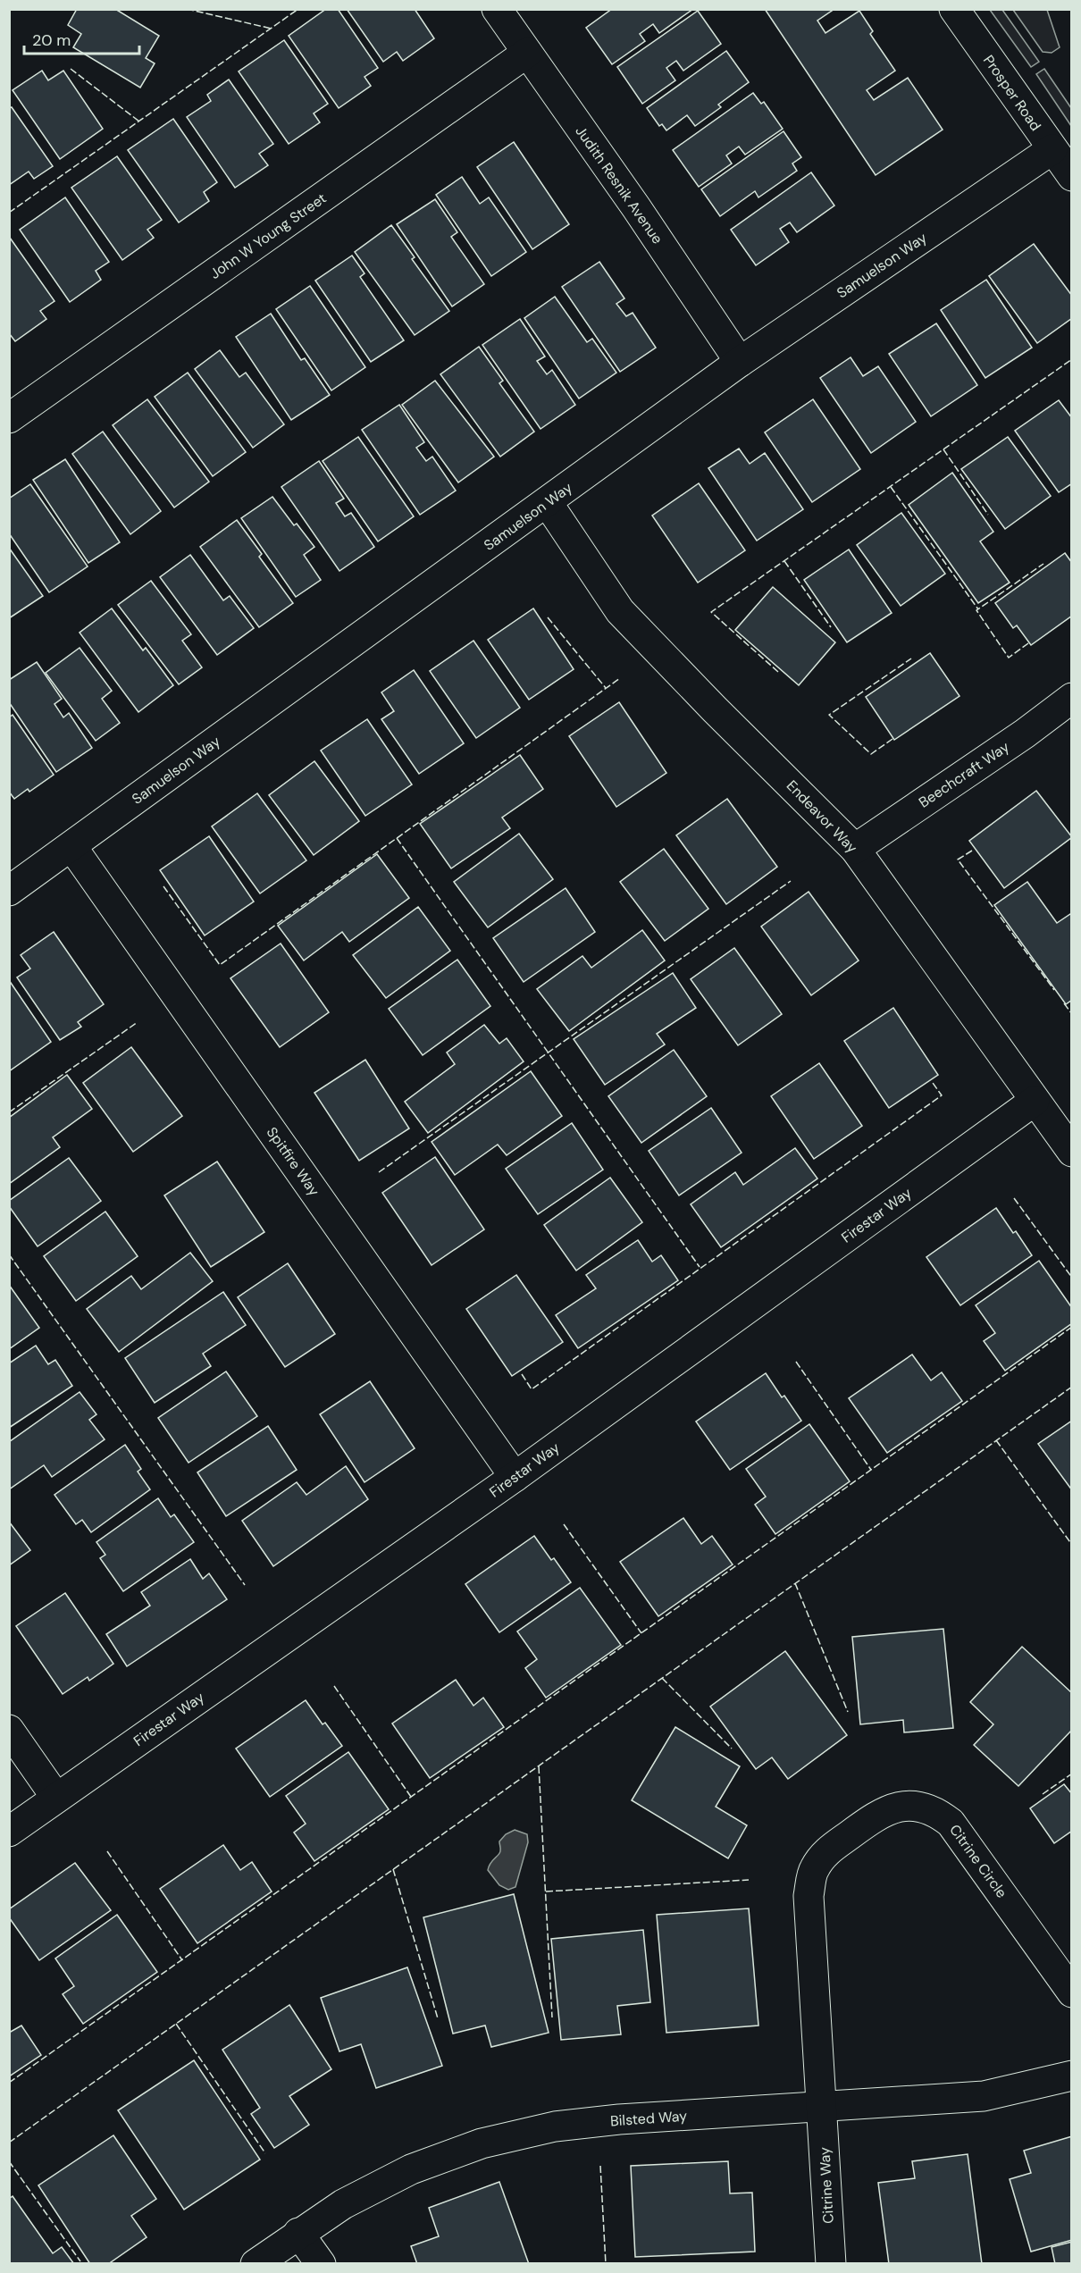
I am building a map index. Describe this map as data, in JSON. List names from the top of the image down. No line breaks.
{"streets":{"street":["Prosper Road","Judith Resnik Avenue","John W Young Street","Samuelson Way","Beechcraft Way","Endeavor Way","Spitfire Way","Firestar Way","Citrine Circle","Bilsted Way","Citrine Way"]},"crossings":[["Prosper Road","Samuelson Way"],["Judith Resnik Avenue","John W Young Street"],["Judith Resnik Avenue","Samuelson Way"],["Samuelson Way","Endeavor Way"],["Samuelson Way","Spitfire Way"],["Beechcraft Way","Endeavor Way"],["Endeavor Way","Firestar Way"],["Spitfire Way","Firestar Way"],["Citrine Circle","Bilsted Way"],["Citrine Circle","Citrine Way"],["Bilsted Way","Citrine Way"]],"scale_bar":"20 m"}
